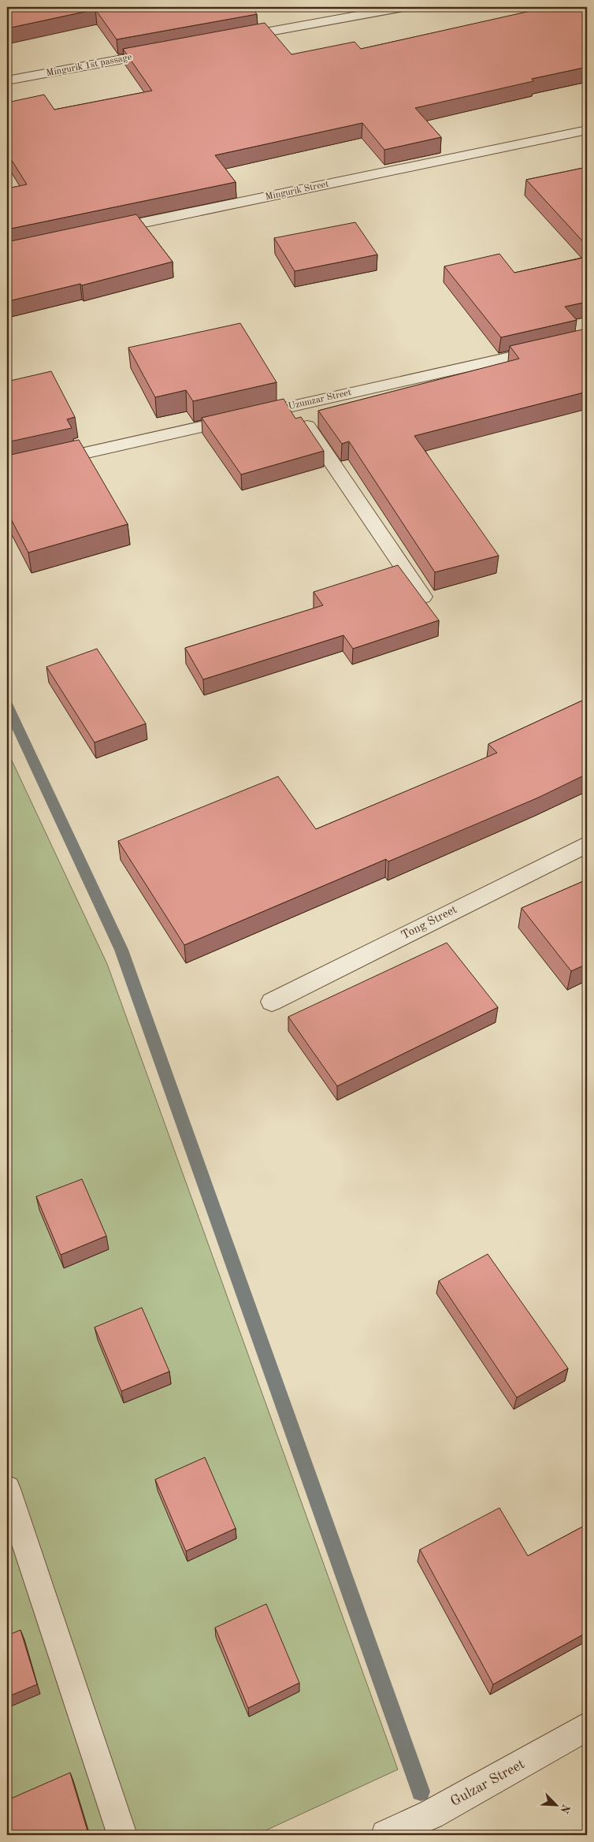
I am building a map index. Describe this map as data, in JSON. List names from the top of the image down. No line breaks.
{"streets":{"street":["Mingurik 1st passage","Mingurik Street","Uzumzar Street","Tong Street","Gulzar Street"]},"north":"bottom right"}
